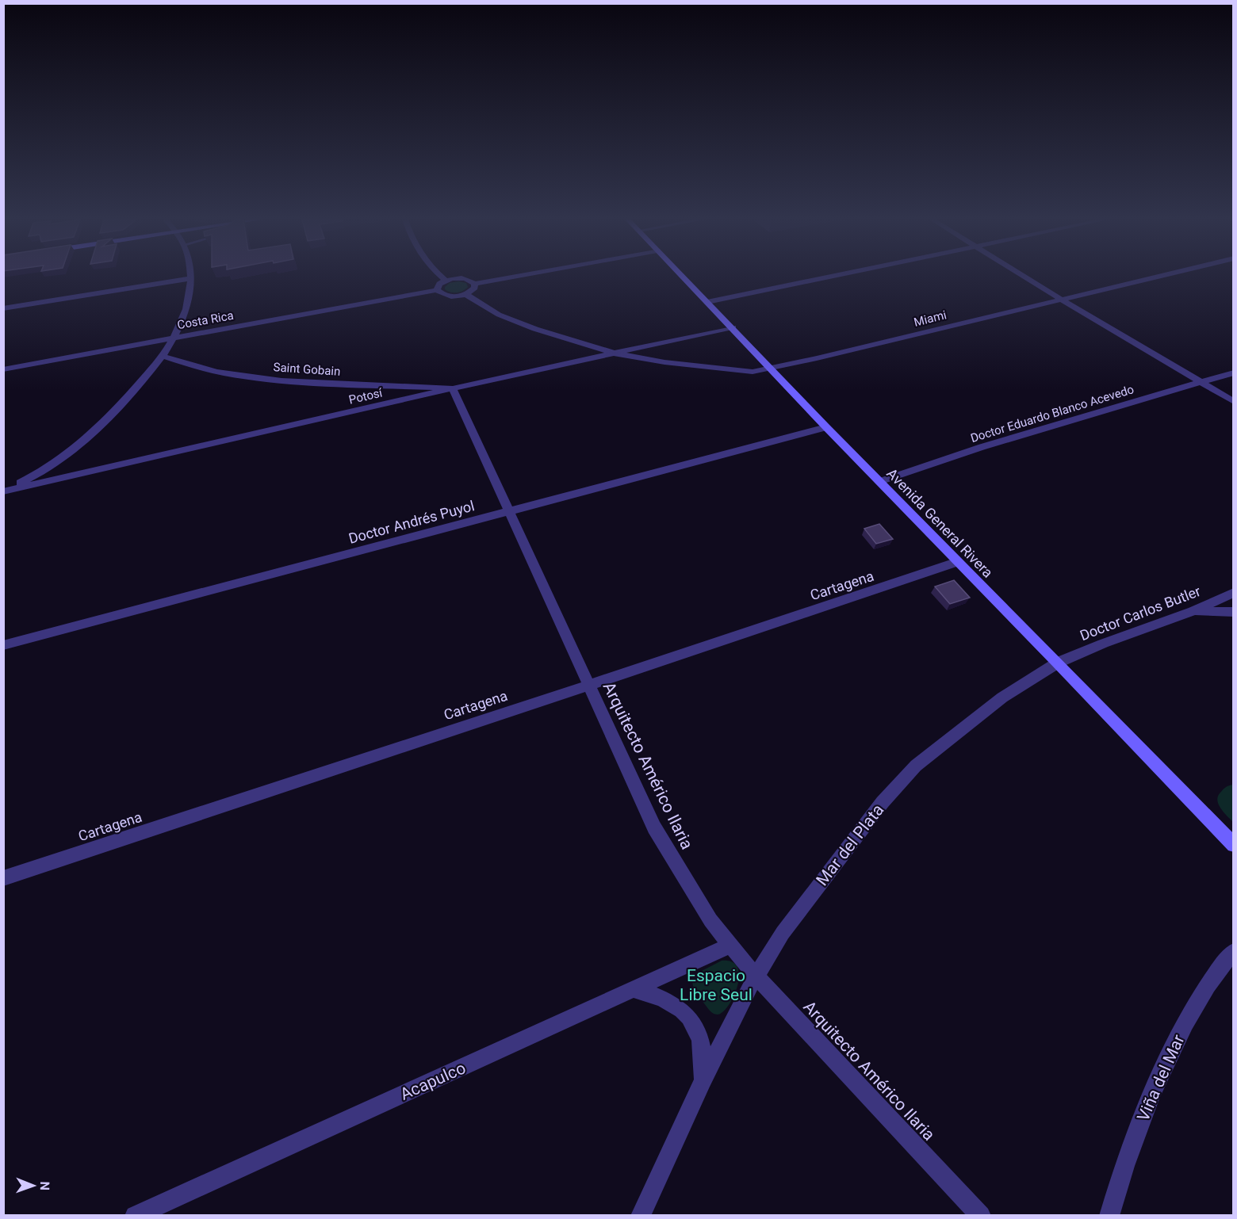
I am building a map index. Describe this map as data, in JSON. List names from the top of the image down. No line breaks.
{"streets":{"main road":["Avenida General Rivera"],"street":["Miami","Costa Rica","Saint Gobain","Potosí","Doctor Eduardo Blanco Acevedo","Doctor Andrés Puyol","Cartagena","Doctor Carlos Butler","Arquitecto Américo Ilaria","Mar del Plata","Viña del Mar","Acapulco"]},"crossings":[["Miami","Costa Rica"],["Miami","Potosí"],["Miami","Avenida General Rivera"],["Saint Gobain","Potosí"],["Saint Gobain","Arquitecto Américo Ilaria"],["Potosí","Avenida General Rivera"],["Potosí","Arquitecto Américo Ilaria"],["Doctor Eduardo Blanco Acevedo","Avenida General Rivera"],["Doctor Andrés Puyol","Avenida General Rivera"],["Doctor Andrés Puyol","Arquitecto Américo Ilaria"],["Avenida General Rivera","Cartagena"],["Avenida General Rivera","Doctor Carlos Butler"],["Avenida General Rivera","Mar del Plata"],["Cartagena","Arquitecto Américo Ilaria"],["Doctor Carlos Butler","Mar del Plata"],["Arquitecto Américo Ilaria","Mar del Plata"],["Arquitecto Américo Ilaria","Acapulco"],["Mar del Plata","Acapulco"]],"parks":["Espacio Libre Seul"],"north":"right"}
